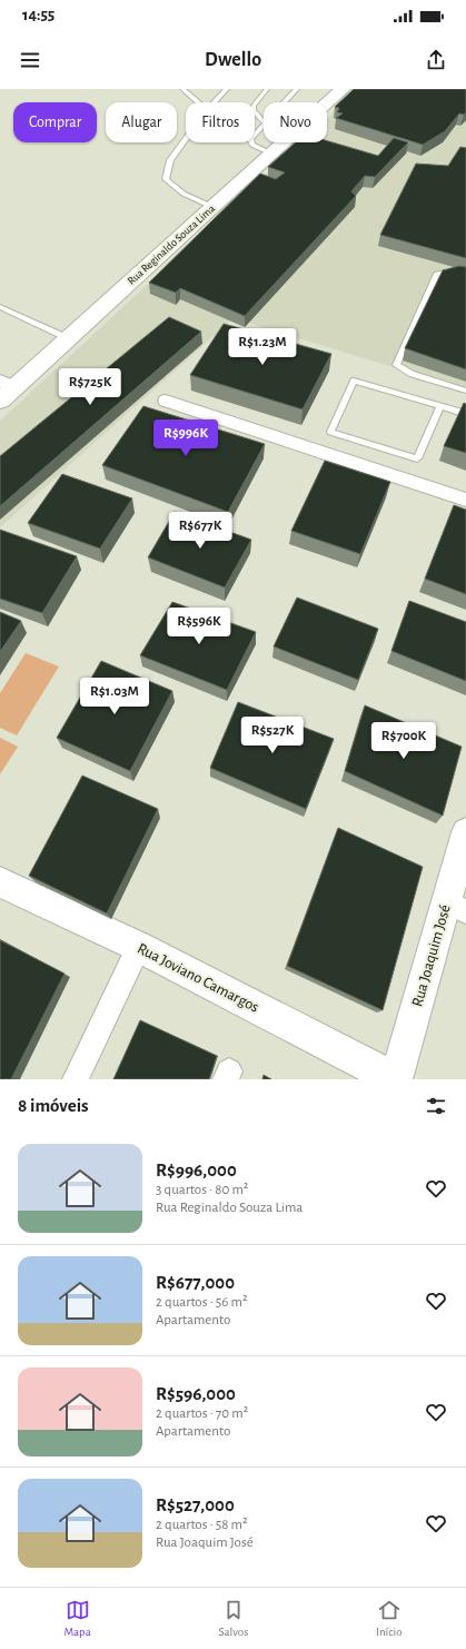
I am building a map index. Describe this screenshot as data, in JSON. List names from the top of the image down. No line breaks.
{"streets":{"street":["Rua Reginaldo Souza Lima","Rua Joaquim José","Rua Joviano Camargos"]},"crossings":[["Rua Joaquim José","Rua Joviano Camargos"]],"page":{"status":"14:55","header":"Dwello","chip":["Comprar","Alugar","Filtros","Novo"],"price":["R$1.23M","R$725K","R$996K","R$677K","R$596K","R$1.03M","R$527K","R$700K"],"heading":"8 imóveis","list":[{"name":"R$996,000","note":"3 quartos · 80 m² · Rua Reginaldo Souza Lima"},{"name":"R$677,000","note":"2 quartos · 56 m² · Apartamento"},{"name":"R$596,000","note":"2 quartos · 70 m² · Apartamento"},{"name":"R$527,000","note":"2 quartos · 58 m² · Rua Joaquim José"}],"tabs":["Mapa","Salvos","Início"]}}
